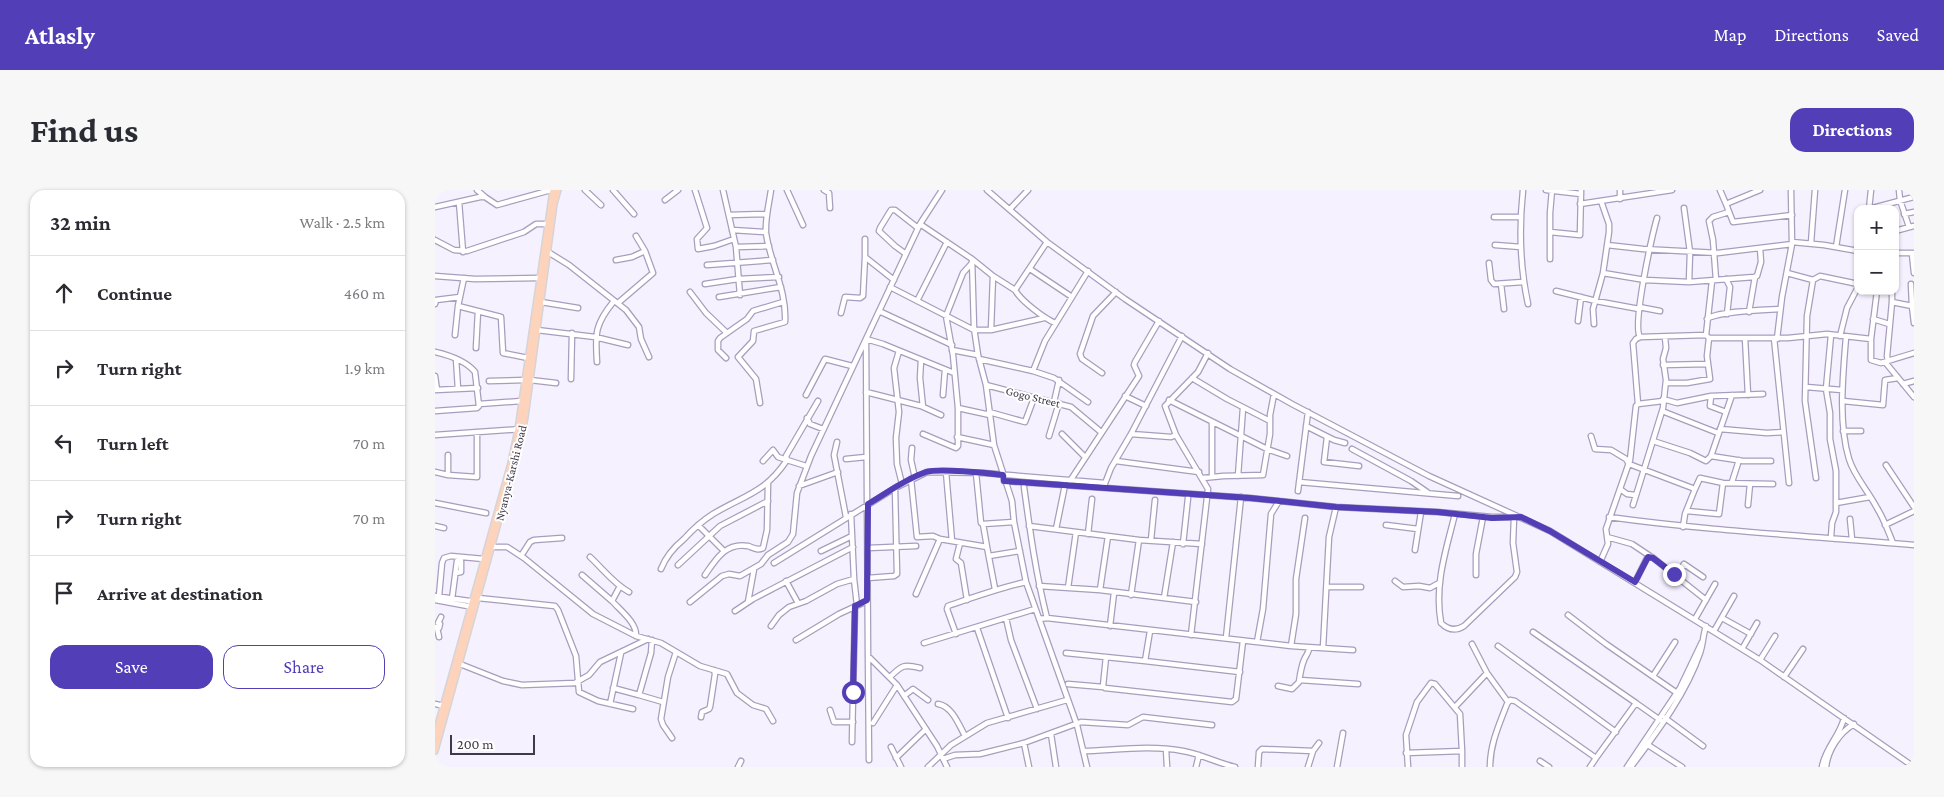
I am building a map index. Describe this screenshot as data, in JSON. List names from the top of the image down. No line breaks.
{"streets":{"main road":["Nyanya-Karshi Road"],"street":["Gogo Street"]},"scale_bar":"200 m","page":{"header":"Atlasly","nav":["Map","Directions","Saved"],"buttons":["Directions",["Save","Share"]],"title":"Find us","heading":["32 min","Walk · 2.5 km"],"map_buttons":["+","−"],"list":[["Continue","460 m"],["Turn right","1.9 km"],["Turn left","70 m"],["Turn right","70 m"],"Arrive at destination"],"scale":"200 m"}}
